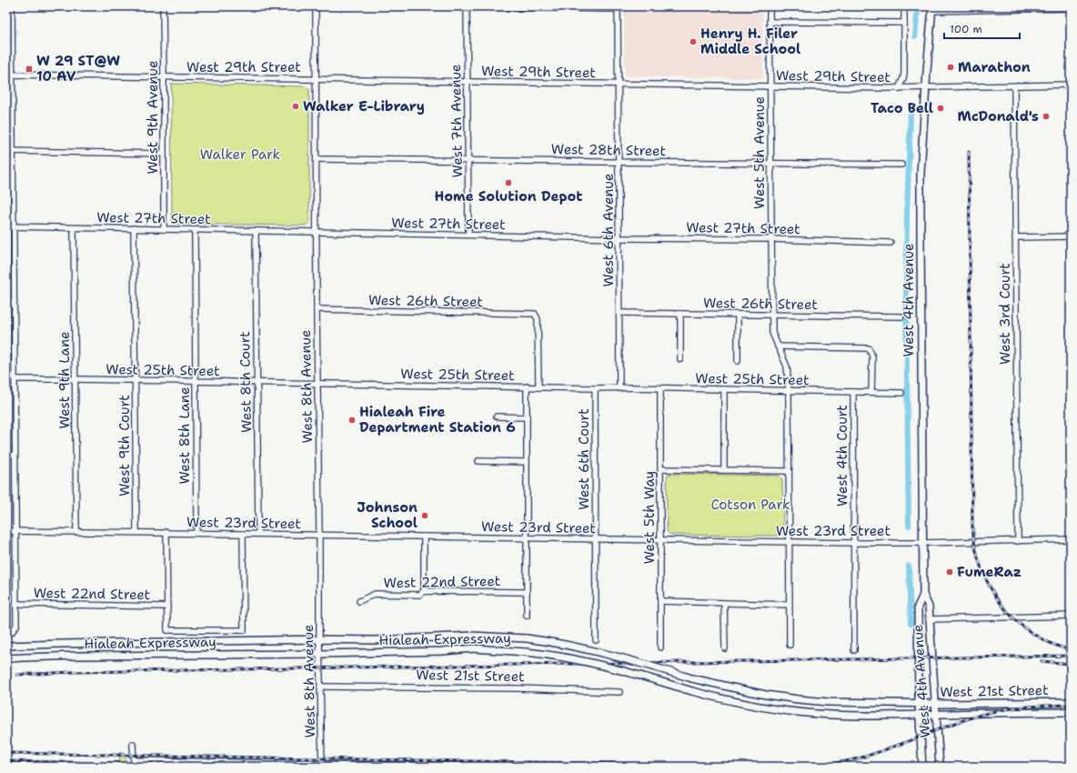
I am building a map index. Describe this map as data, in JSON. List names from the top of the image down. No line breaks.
{"streets":{"main road":["West 4th Avenue","Hialeah Expressway","West 21st Street"],"street":["West 29th Street","West 9th Avenue","West 7th Avenue","West 28th Street","West 5th Avenue","West 27th Street","West 6th Avenue","West 26th Street","West 3rd Court","West 25th Street","West 9th Lane","West 8th Court","West 8th Avenue","West 8th Lane","West 9th Court","West 4th Court","West 6th Court","West 5th Way","West 23rd Street","West 22nd Street"]},"crossings":[["West 29th Street","West 9th Avenue"],["West 29th Street","West 7th Avenue"],["West 29th Street","West 5th Avenue"],["West 29th Street","West 6th Avenue"],["West 29th Street","West 4th Avenue"],["West 29th Street","West 3rd Court"],["West 29th Street","West 8th Avenue"],["West 9th Avenue","West 27th Street"],["West 7th Avenue","West 28th Street"],["West 7th Avenue","West 27th Street"],["West 28th Street","West 5th Avenue"],["West 28th Street","West 6th Avenue"],["West 28th Street","West 8th Avenue"],["West 5th Avenue","West 27th Street"],["West 5th Avenue","West 26th Street"],["West 5th Avenue","West 25th Street"],["West 5th Avenue","West 23rd Street"],["West 27th Street","West 6th Avenue"],["West 27th Street","West 9th Lane"],["West 27th Street","West 8th Court"],["West 27th Street","West 8th Avenue"],["West 27th Street","West 8th Lane"],["West 27th Street","West 9th Court"],["West 6th Avenue","West 26th Street"],["West 6th Avenue","West 25th Street"],["West 4th Avenue","West 23rd Street"],["West 4th Avenue","Hialeah Expressway"],["West 4th Avenue","West 21st Street"],["West 26th Street","West 25th Street"],["West 26th Street","West 8th Avenue"],["West 3rd Court","West 23rd Street"],["West 25th Street","West 9th Lane"],["West 25th Street","West 8th Court"],["West 25th Street","West 8th Avenue"],["West 25th Street","West 8th Lane"],["West 25th Street","West 9th Court"],["West 25th Street","West 4th Court"],["West 25th Street","West 6th Court"],["West 25th Street","West 5th Way"],["West 9th Lane","West 23rd Street"],["West 8th Court","West 23rd Street"],["West 8th Avenue","West 23rd Street"],["West 8th Avenue","Hialeah Expressway"],["West 8th Avenue","West 21st Street"],["West 8th Lane","West 23rd Street"],["West 9th Court","West 23rd Street"],["West 4th Court","West 23rd Street"],["West 6th Court","West 23rd Street"],["West 5th Way","West 23rd Street"],["Hialeah Expressway","West 21st Street"]],"parks":["Walker Park","Cotson Park"],"places":{"other":["Henry H. Filer Middle School","Marathon","Walker E-Library","Taco Bell","McDonald's","Home Solution Depot","Hialeah Fire Department Station 6","Johnson School","FumeRaz"],"transit":["W 29 ST@W 10 AV"]},"scale_bar":"100 m"}
